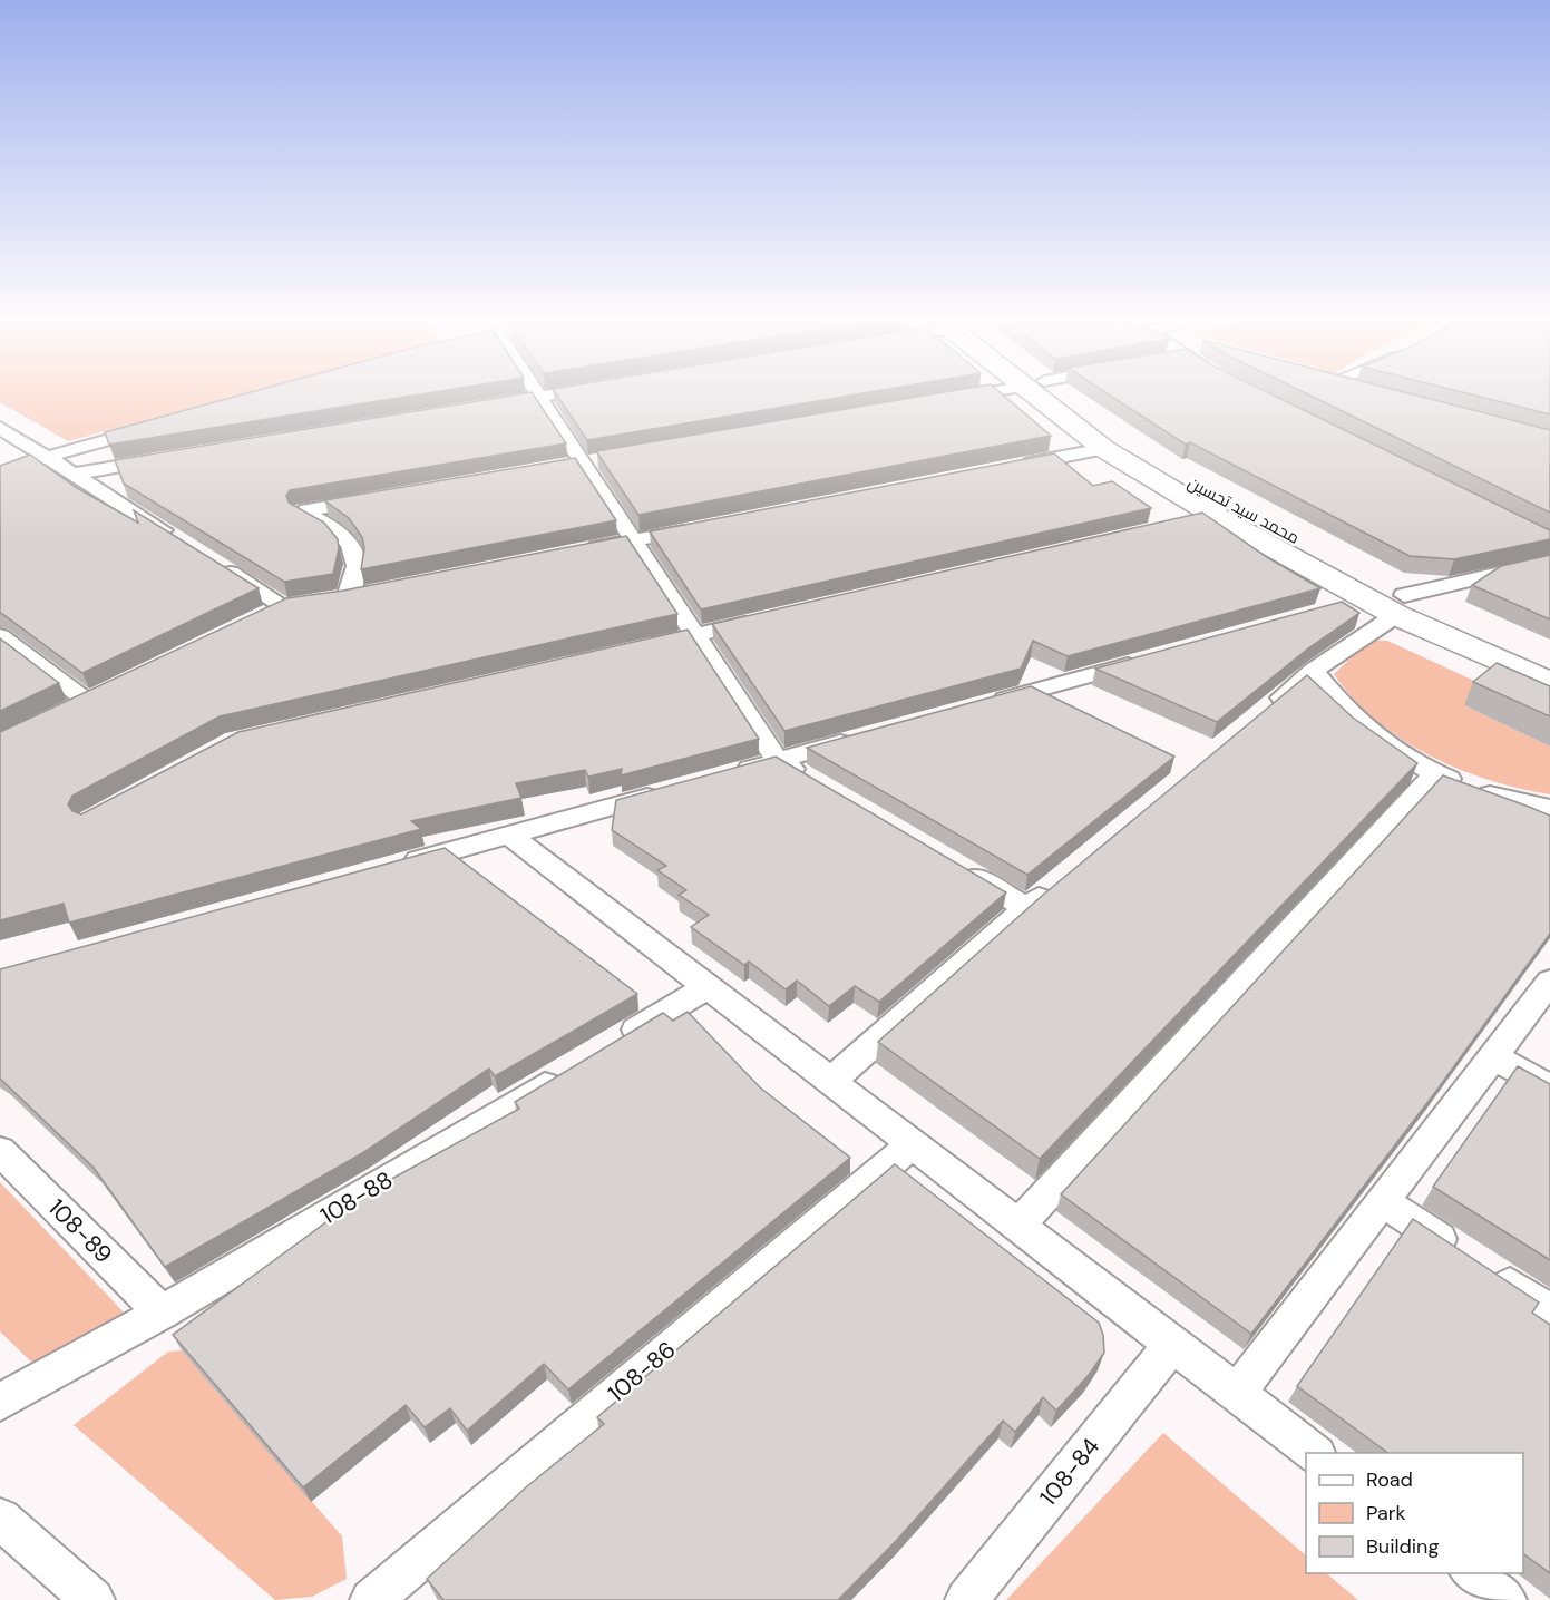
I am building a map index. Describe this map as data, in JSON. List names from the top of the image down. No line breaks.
{"streets":{"main road":["محمد سید تحسین"],"street":["108-88","108-89","108-86","108-84"]},"crossings":[["108-88","108-89"]],"legend":["Road","Park","Building"]}
